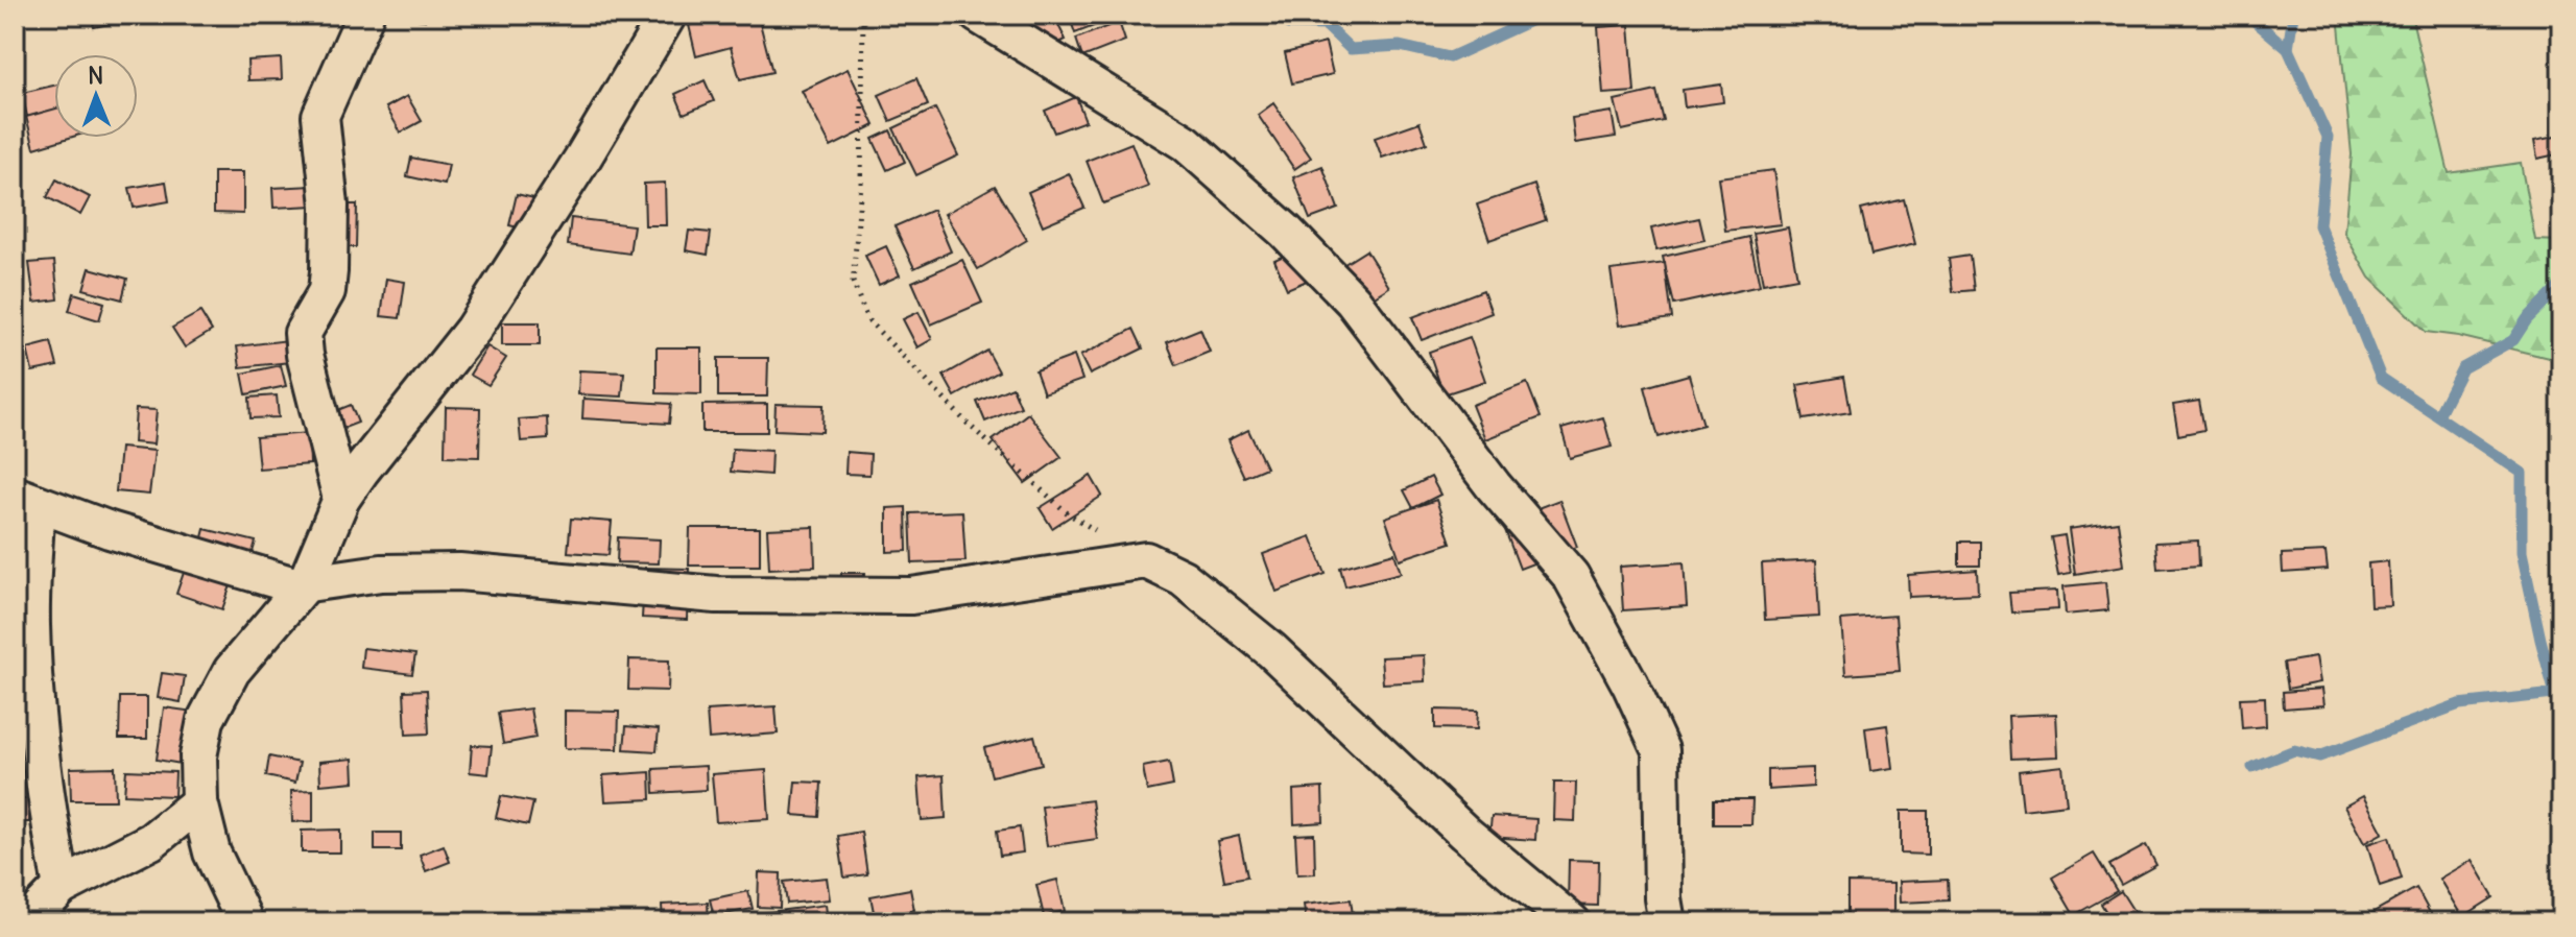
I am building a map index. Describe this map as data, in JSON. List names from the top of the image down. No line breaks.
{"north":"top"}
